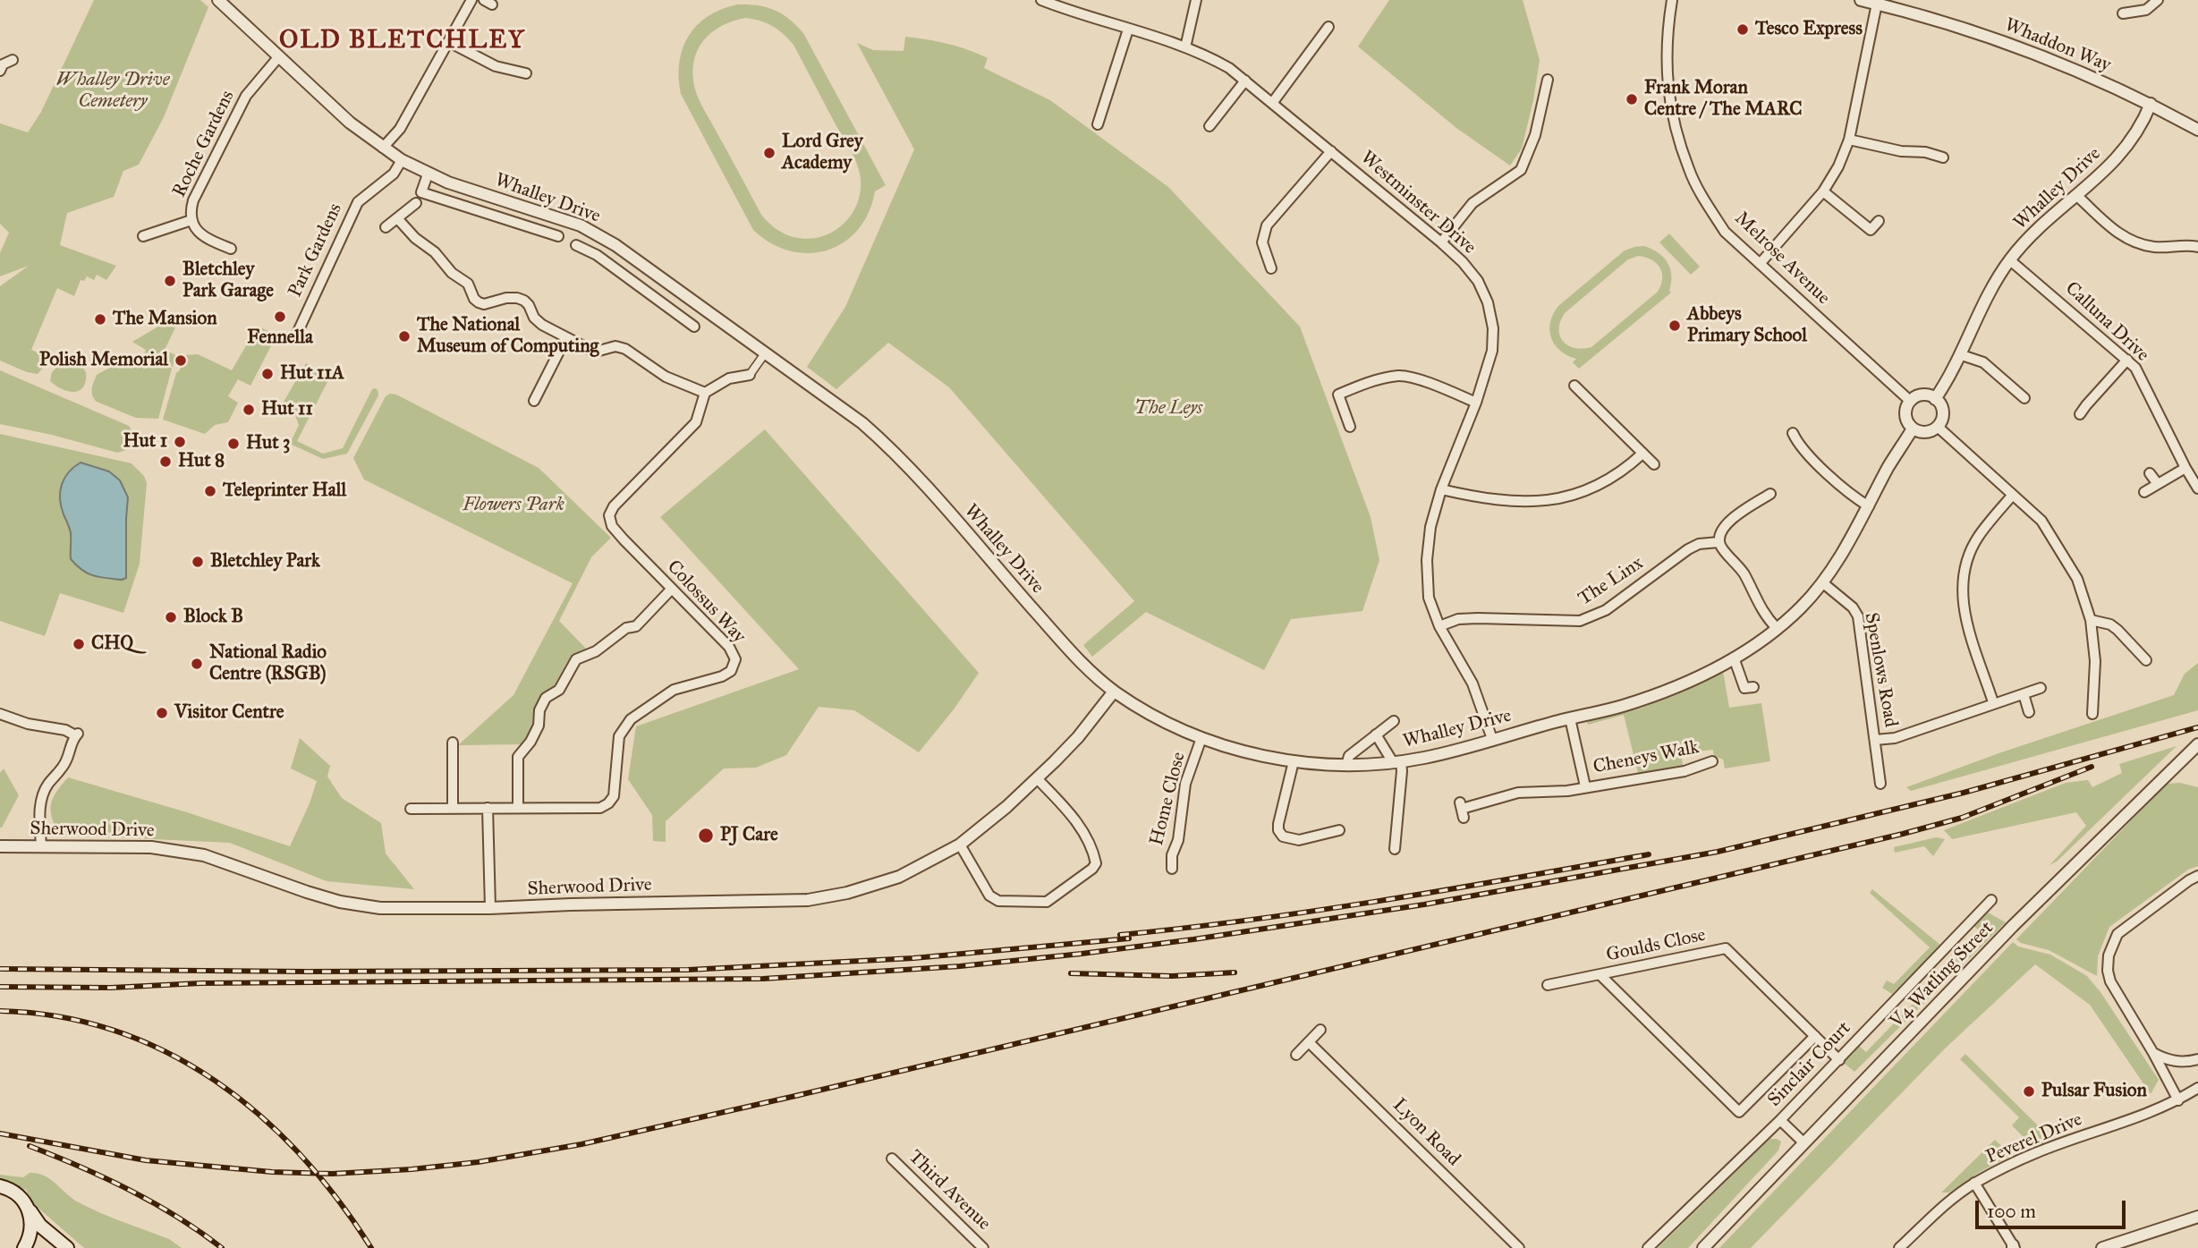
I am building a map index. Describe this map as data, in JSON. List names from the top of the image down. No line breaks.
{"streets":{"street":["Whaddon Way","Roche Gardens","Whalley Drive","Westminster Drive","Park Gardens","Melrose Avenue","Calluna Drive","The Linx","Colossus Way","Spenlows Road","Cheneys Walk","Home Close","Sherwood Drive","Goulds Close","V4 Watling Street","Sinclair Court","Lyon Road","Peverel Drive","Third Avenue"]},"crossings":[["Whaddon Way","Whalley Drive"],["Roche Gardens","Whalley Drive"],["Whalley Drive","Westminster Drive"],["Whalley Drive","Park Gardens"],["Whalley Drive","Melrose Avenue"],["Whalley Drive","Calluna Drive"],["Whalley Drive","Spenlows Road"],["Whalley Drive","Cheneys Walk"],["Whalley Drive","Home Close"],["Whalley Drive","Sherwood Drive"],["Westminster Drive","The Linx"],["Goulds Close","Sinclair Court"]],"districts":["OLD BLETCHLEY"],"parks":["Whalley Drive Cemetery","The Leys","Flowers Park"],"places":["Tesco Express","Frank Moran Centre / The MARC","Lord Grey Academy","Bletchley Park Garage","Fennella","The Mansion","Abbeys Primary School","The National Museum of Computing","Polish Memorial","Hut 11A","Hut 11","Hut 1","Hut 3","Hut 8","Teleprinter Hall","Bletchley Park","Block B","CHQ","National Radio Centre (RSGB)","Visitor Centre","PJ Care","Pulsar Fusion"],"scale_bar":"100 m"}
